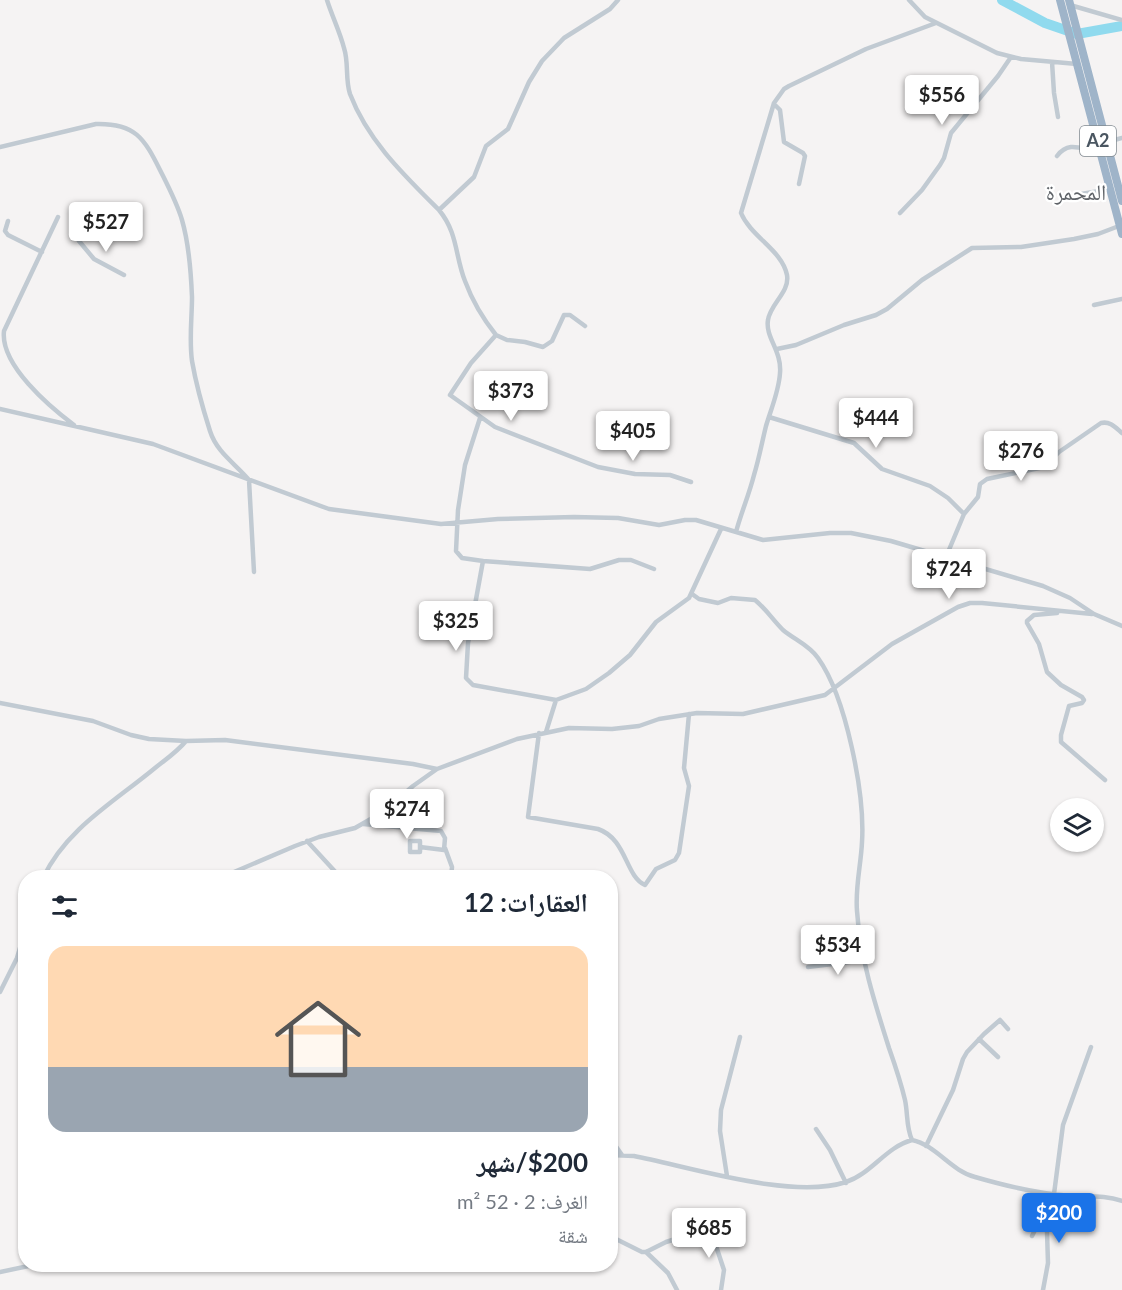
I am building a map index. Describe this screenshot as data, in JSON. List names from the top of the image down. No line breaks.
{"streets":{"highway":["A2"]},"districts":["المحمرة"],"page":{"price":["$556","$527","$373","$444","$405","$276","$724","$325","$274","$534","$200","$685"],"heading":"العقارات: 12","list":[{"name":"$200/شهر","note":"الغرف: 2 · 52 m² · شقة"}]}}
